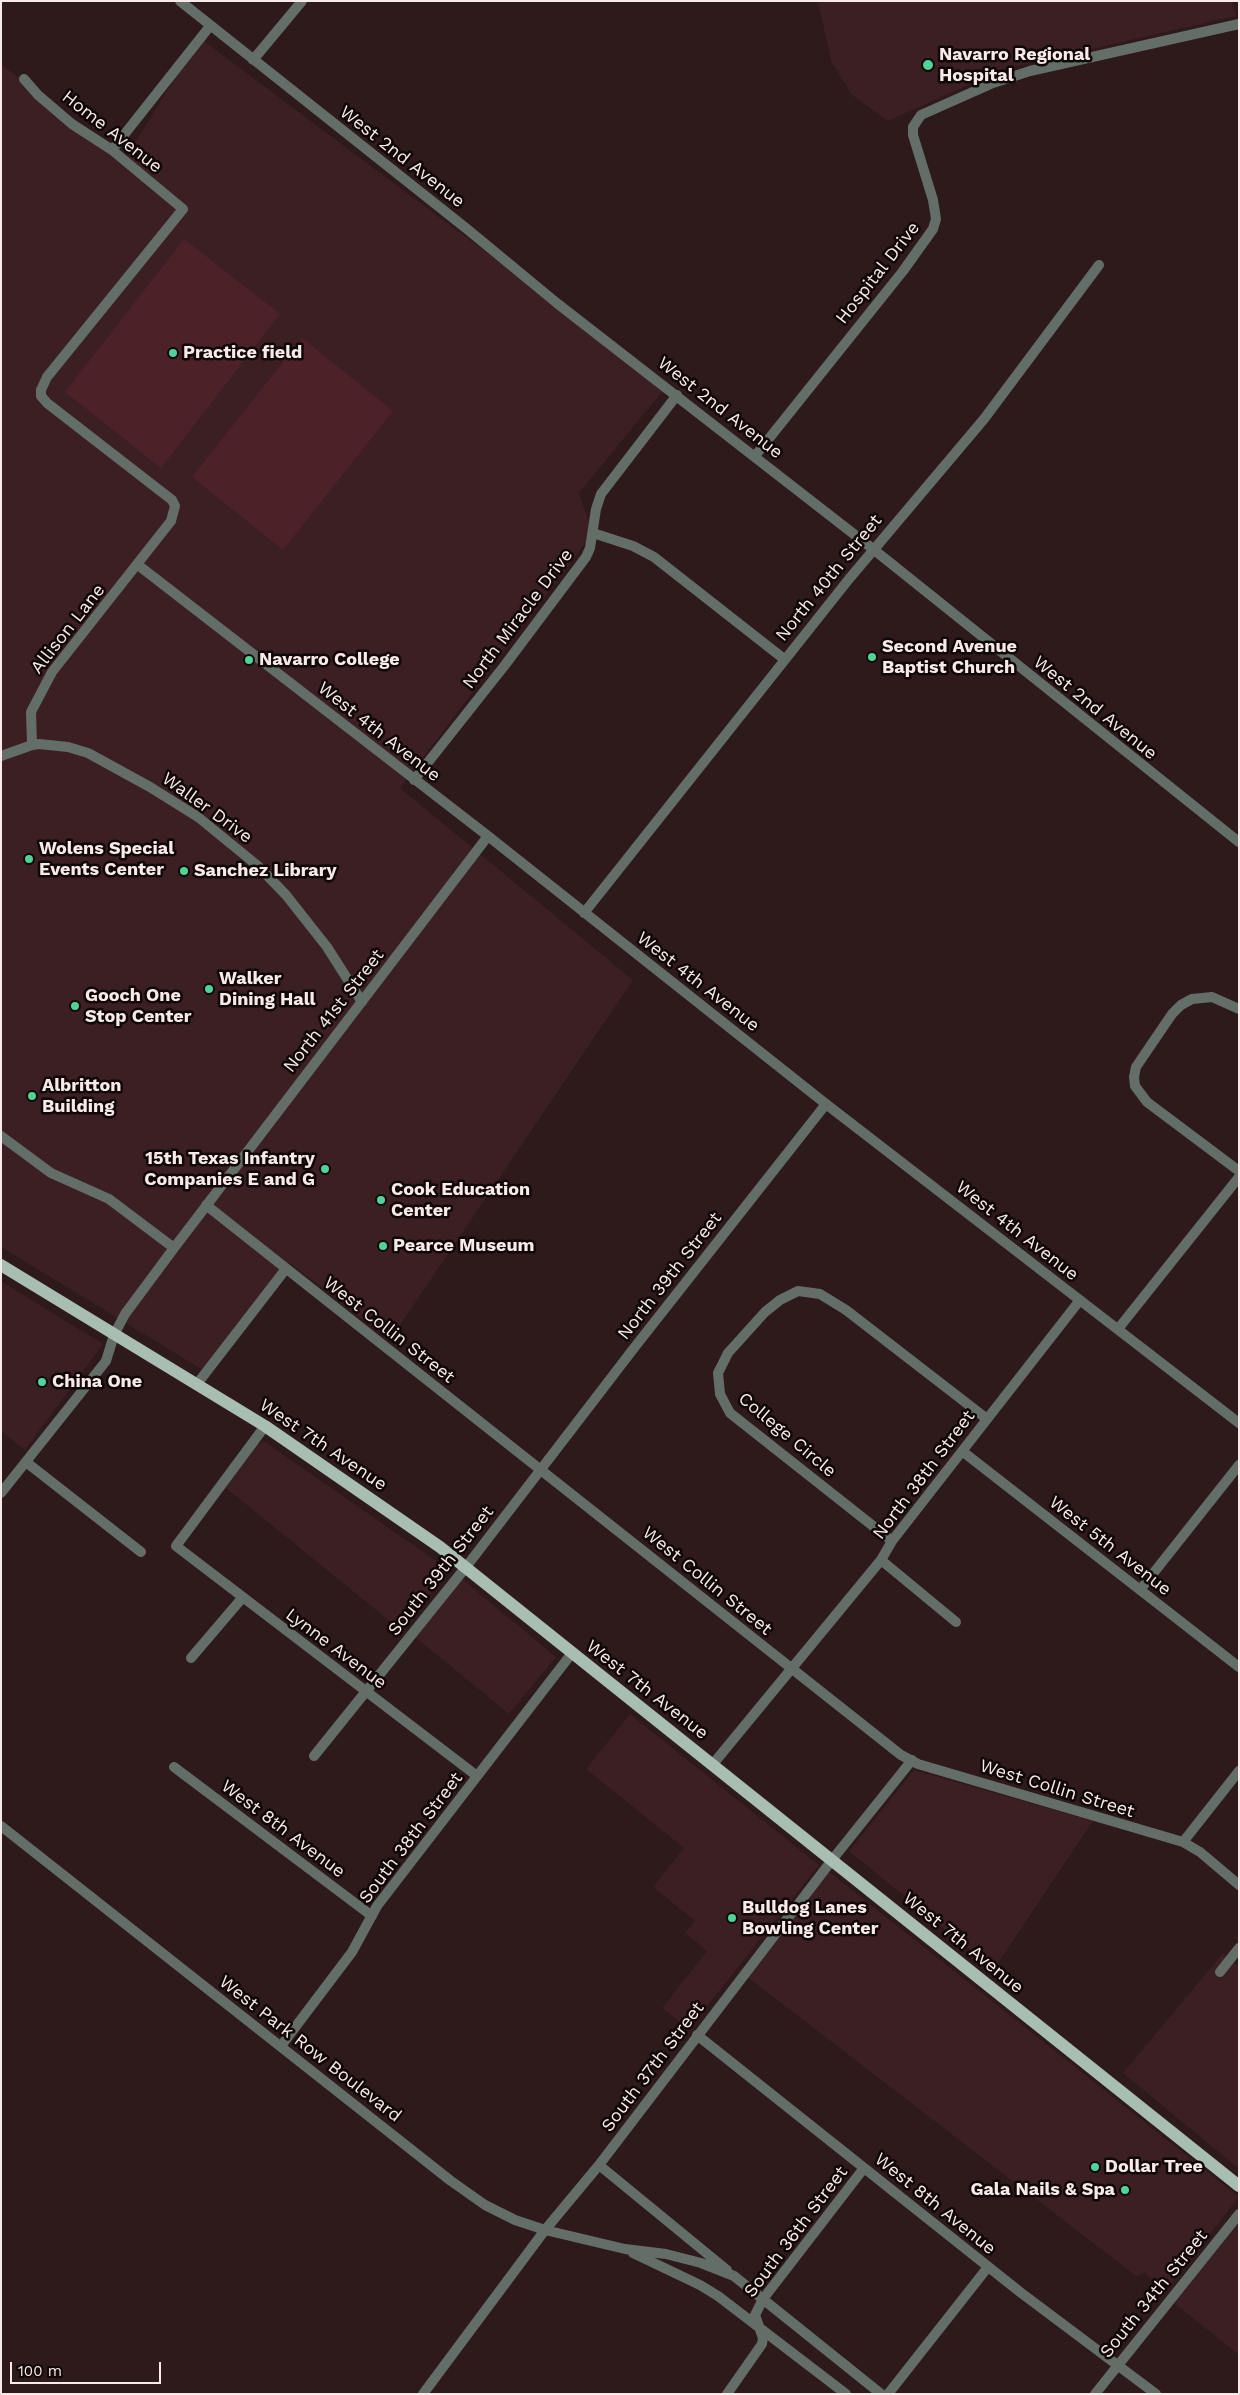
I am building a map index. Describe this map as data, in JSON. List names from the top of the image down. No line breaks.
{"streets":{"main road":["West 7th Avenue"],"street":["Home Avenue","West 2nd Avenue","Hospital Drive","North 40th Street","North Miracle Drive","Allison Lane","West 4th Avenue","Waller Drive","North 41st Street","North 39th Street","West Collin Street","College Circle","North 38th Street","West 5th Avenue","South 39th Street","Lynne Avenue","West 8th Avenue","South 38th Street","West Park Row Boulevard","South 37th Street","South 36th Street","South 34th Street"]},"crossings":[["Home Avenue","Allison Lane"],["West 2nd Avenue","Hospital Drive"],["West 2nd Avenue","North 40th Street"],["West 2nd Avenue","North Miracle Drive"],["North 40th Street","West 4th Avenue"],["North Miracle Drive","West 4th Avenue"],["Allison Lane","West 4th Avenue"],["Allison Lane","Waller Drive"],["West 4th Avenue","North 41st Street"],["West 4th Avenue","North 39th Street"],["West 4th Avenue","North 38th Street"],["Waller Drive","North 41st Street"],["North 41st Street","West Collin Street"],["North 41st Street","West 7th Avenue"],["North 39th Street","West Collin Street"],["North 39th Street","South 39th Street"],["West Collin Street","North 38th Street"],["West Collin Street","South 39th Street"],["West Collin Street","South 37th Street"],["College Circle","North 38th Street"],["West 7th Avenue","South 39th Street"],["West 7th Avenue","Lynne Avenue"],["West 7th Avenue","South 38th Street"],["West 7th Avenue","South 37th Street"],["North 38th Street","West 5th Avenue"],["South 39th Street","Lynne Avenue"],["Lynne Avenue","South 38th Street"],["West 8th Avenue","South 38th Street"],["West 8th Avenue","South 37th Street"],["West 8th Avenue","South 36th Street"],["West 8th Avenue","South 34th Street"],["South 38th Street","West Park Row Boulevard"],["West Park Row Boulevard","South 37th Street"],["West Park Row Boulevard","South 36th Street"]],"places":["Navarro Regional Hospital","Practice field","Second Avenue Baptist Church","Navarro College","Wolens Special Events Center","Sanchez Library","Walker Dining Hall","Gooch One Stop Center","Albritton Building","15th Texas Infantry Companies E and G","Cook Education Center","Pearce Museum","China One","Bulldog Lanes Bowling Center","Dollar Tree","Gala Nails & Spa"],"scale_bar":"100 m"}
